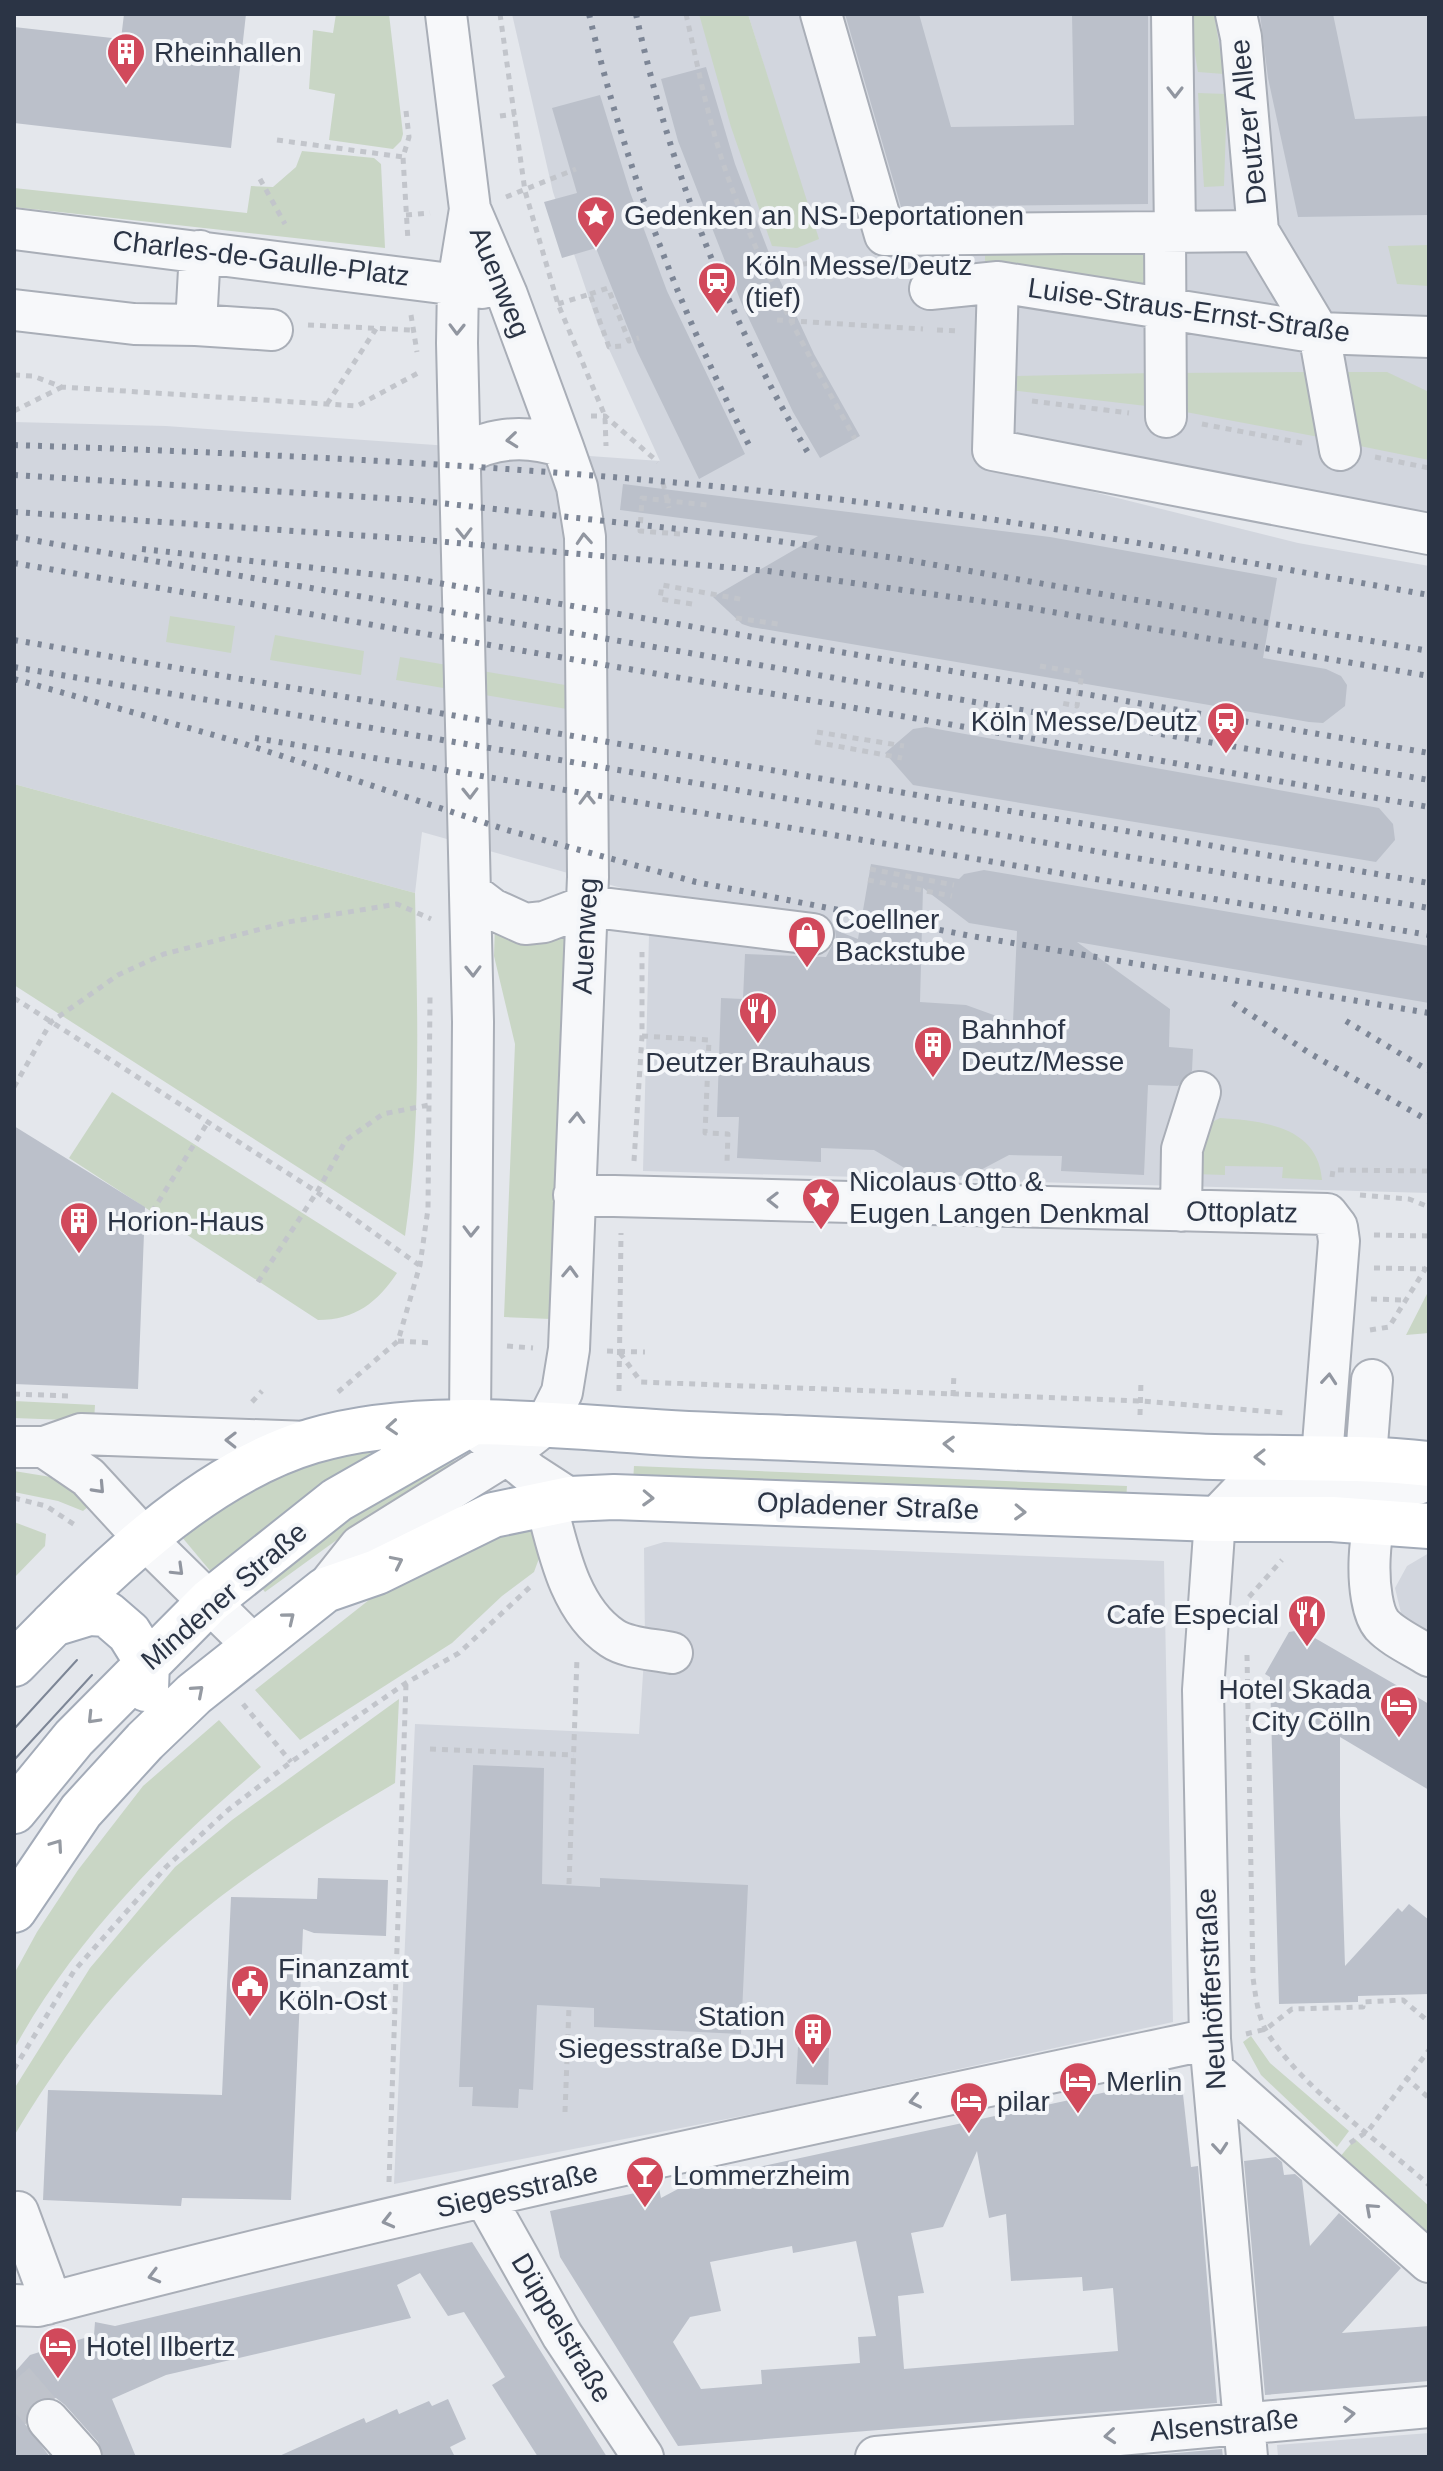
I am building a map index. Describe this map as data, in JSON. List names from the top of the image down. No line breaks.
{"streets":{"main road":["Opladener Straße","Mindener Straße"],"street":["Deutzer Allee","Charles-de-Gaulle-Platz","Auenweg","Luise-Straus-Ernst-Straße","Ottoplatz","Neuhöfferstraße","Siegesstraße","Düppelstraße","Alsenstraße"]},"crossings":[["Deutzer Allee","Luise-Straus-Ernst-Straße"],["Charles-de-Gaulle-Platz","Auenweg"],["Auenweg","Ottoplatz"],["Auenweg","Mindener Straße"],["Opladener Straße","Mindener Straße"],["Opladener Straße","Neuhöfferstraße"],["Neuhöfferstraße","Siegesstraße"],["Neuhöfferstraße","Alsenstraße"],["Siegesstraße","Düppelstraße"]],"one_way":["Neuhöfferstraße","Siegesstraße"],"places":{"building":["Rheinhallen","Bahnhof Deutz/Messe","Horion-Haus","Station Siegesstraße DJH"],"place":["Gedenken an NS-Deportationen","Nicolaus Otto & Eugen Langen Denkmal"],"station":["Köln Messe/Deutz (tief)","Köln Messe/Deutz"],"shop":["Coellner Backstube"],"restaurant":["Deutzer Brauhaus","Cafe Especial"],"hotel":["Hotel Skada City Cölln","Merlin","pilar","Hotel Ilbertz"],"public building":["Finanzamt Köln-Ost"],"bar":["Lommerzheim"]}}
